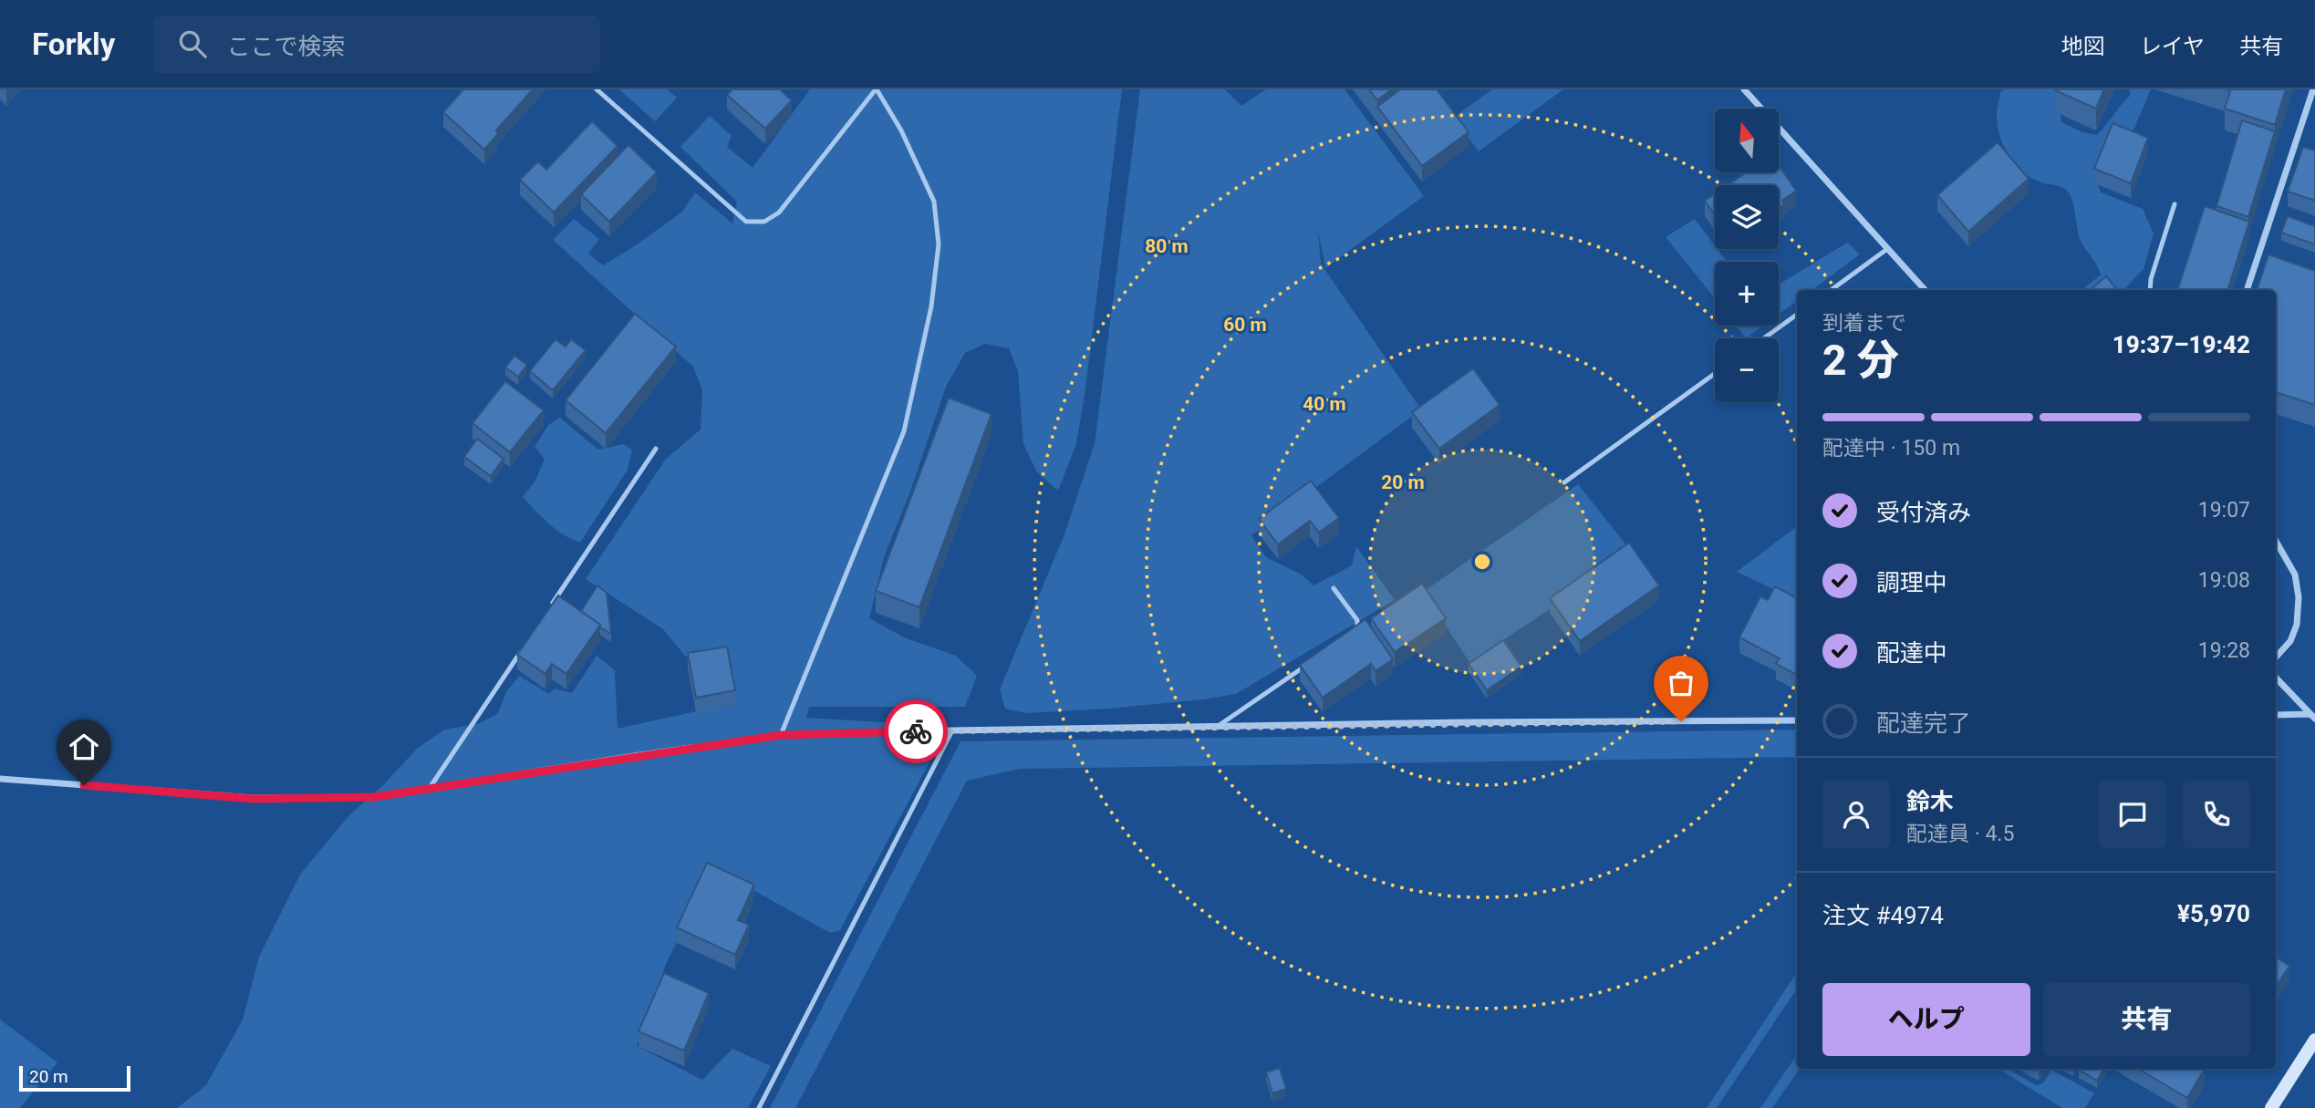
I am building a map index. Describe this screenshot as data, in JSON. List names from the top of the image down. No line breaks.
{"scale_bar":"20 m","north":"top","page":{"header":"Forkly","search":"ここで検索","nav":["地図","レイヤ","共有"],"map_buttons":["+","−"],"heading":["2 分","到着まで","19:37–19:42"],"panel":["鈴木","配達員 · 4.5","注文 #4974","¥5,970"],"bar":"配達中 · 150 m","list":[["受付済み","19:07"],["調理中","19:08"],["配達中","19:28"],"配達完了"],"buttons":["ヘルプ","共有"],"scale":"20 m"},"rings":["80 m","60 m","40 m","20 m"]}
